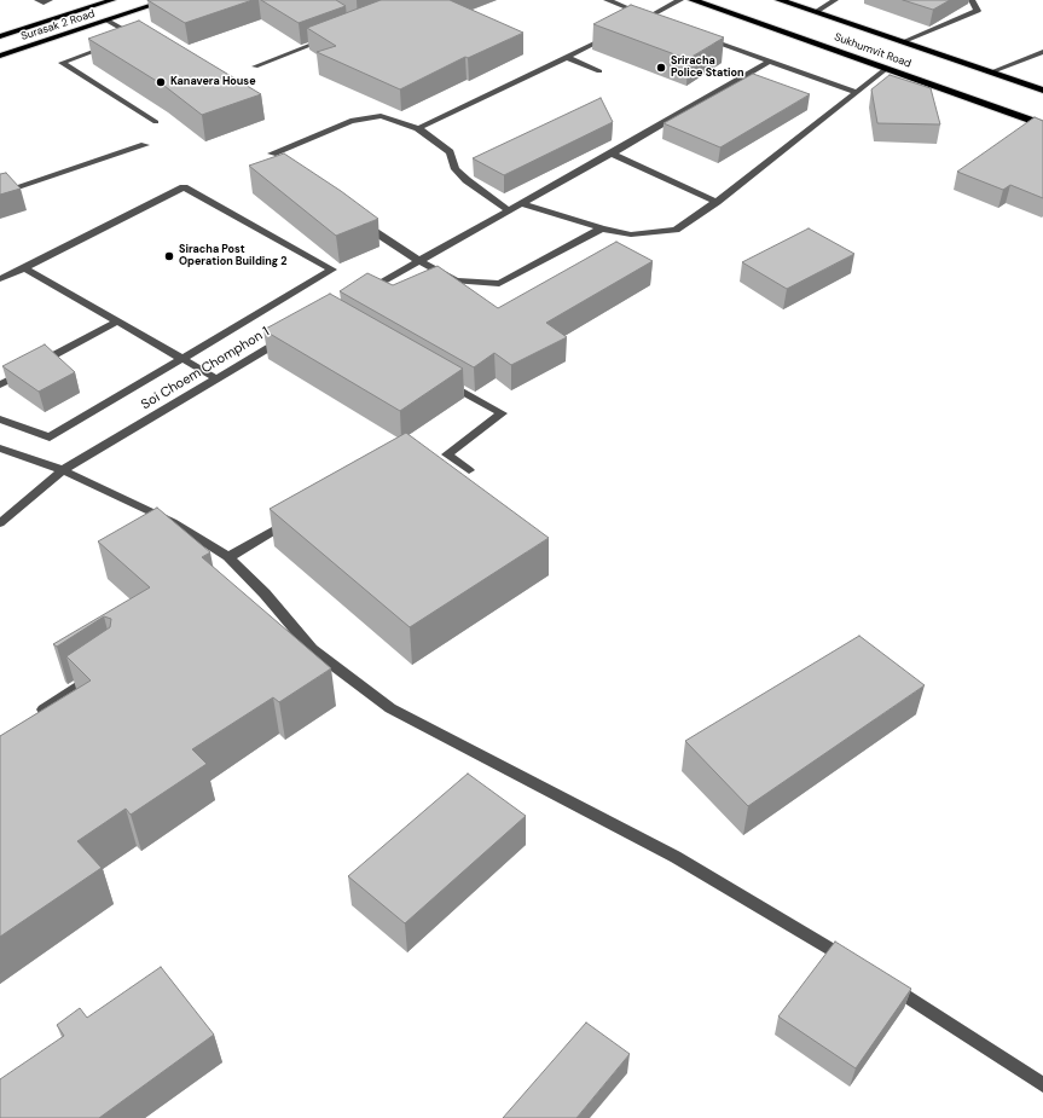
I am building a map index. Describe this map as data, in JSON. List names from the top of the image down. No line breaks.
{"streets":{"highway":["Sukhumvit Road"],"main road":["Surasak 2 Road"],"street":["Soi Choem Chomphon 1"]},"places":["Sriracha Police Station","Kanavera House","Siracha Post Operation Building 2"]}
